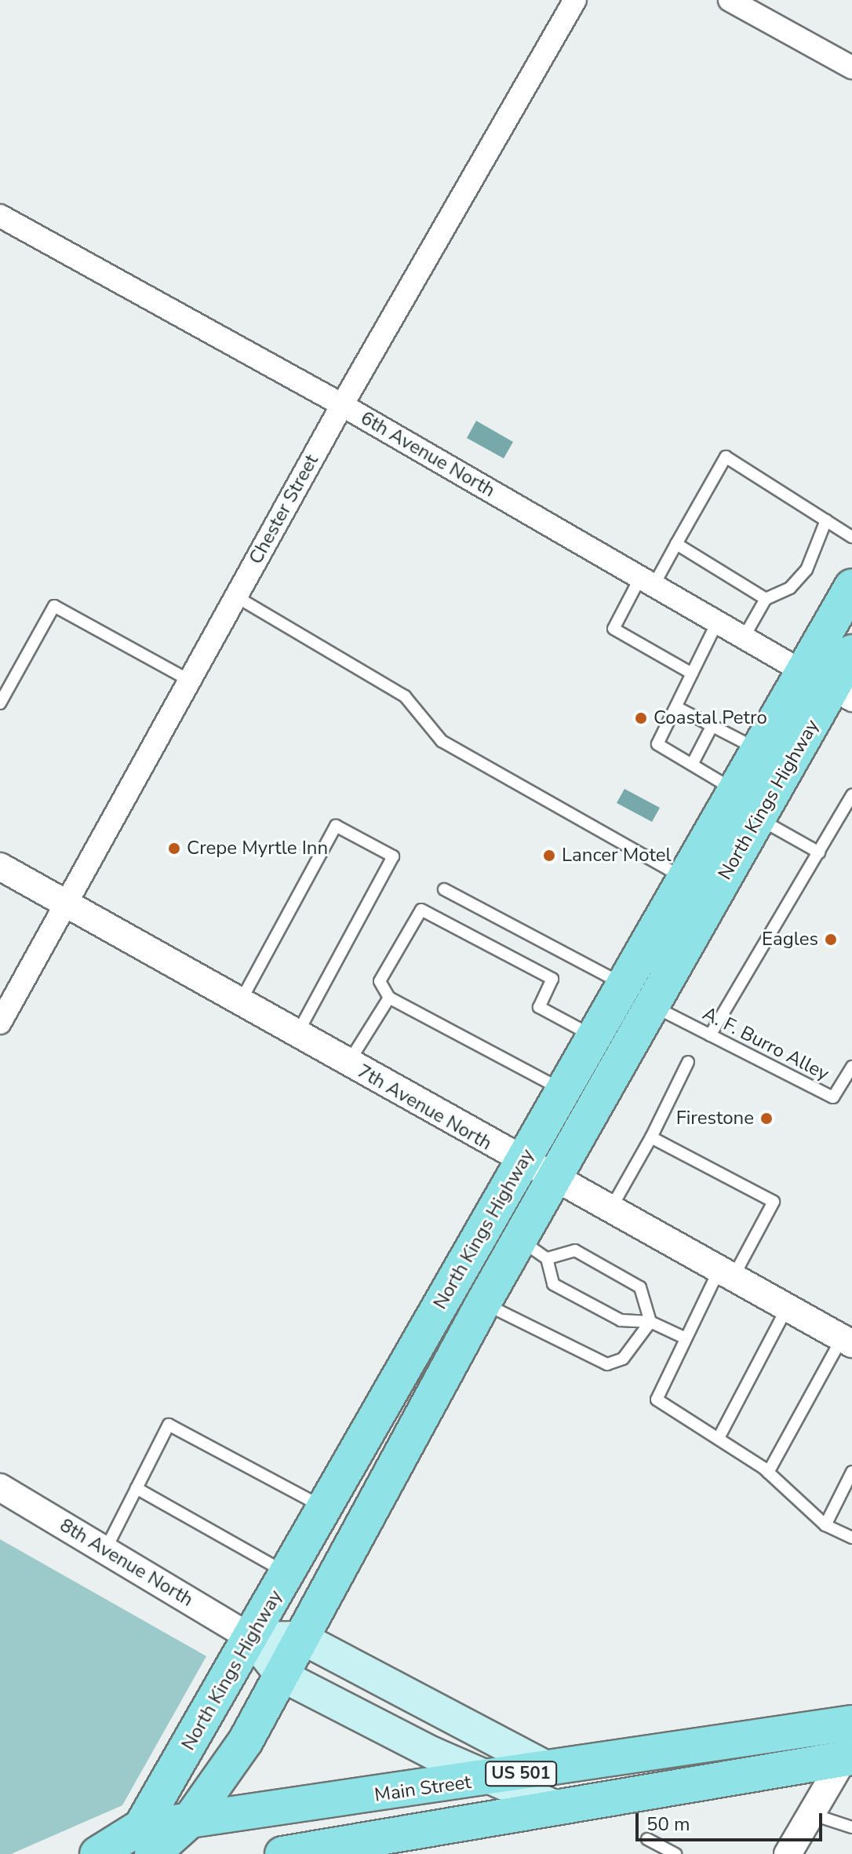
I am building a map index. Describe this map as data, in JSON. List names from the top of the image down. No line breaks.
{"streets":{"main road":["North Kings Highway","US 501","Main Street"],"street":["6th Avenue North","Chester Street","7th Avenue North","8th Avenue North"],"lane":["A. F. Burro Alley"]},"crossings":[["6th Avenue North","Chester Street"],["6th Avenue North","North Kings Highway"],["Chester Street","7th Avenue North"],["North Kings Highway","A. F. Burro Alley"],["North Kings Highway","7th Avenue North"],["North Kings Highway","8th Avenue North"],["North Kings Highway","Main Street"]],"places":["Coastal Petro","Crepe Myrtle Inn","Lancer Motel","Eagles","Firestone"],"scale_bar":"50 m"}
